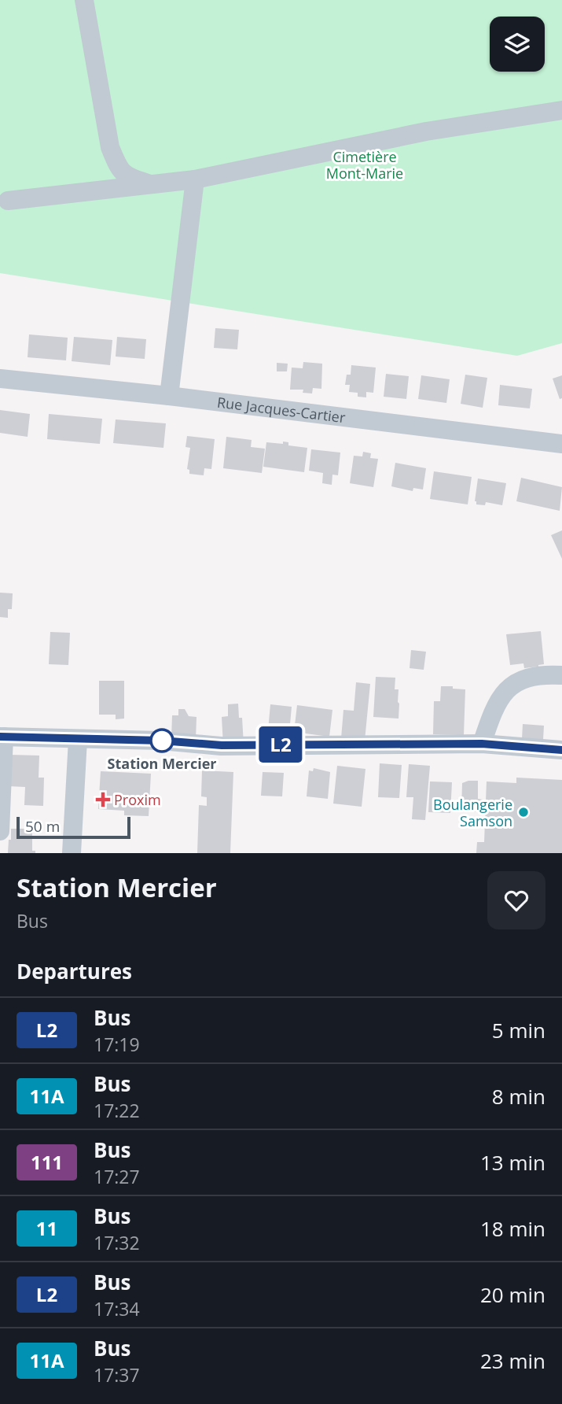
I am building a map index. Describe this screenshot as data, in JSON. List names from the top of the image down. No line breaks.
{"streets":{"street":["Rue Jacques-Cartier"]},"parks":["Cimetière Mont-Marie"],"places":{"other":["Station Mercier","Boulangerie Samson"],"health":["Proxim"]},"lines":["bus line L2"],"scale_bar":"50 m","page":{"on_map":"L2","scale":"50 m","heading":[["Station Mercier","Bus"],"Departures"],"list":[{"mark":"L2","name":"Bus","note":"17:19","value":"5 min"},{"mark":"11A","name":"Bus","note":"17:22","value":"8 min"},{"mark":"111","name":"Bus","note":"17:27","value":"13 min"},{"mark":"11","name":"Bus","note":"17:32","value":"18 min"},{"mark":"L2","name":"Bus","note":"17:34","value":"20 min"},{"mark":"11A","name":"Bus","note":"17:37","value":"23 min"}]}}
